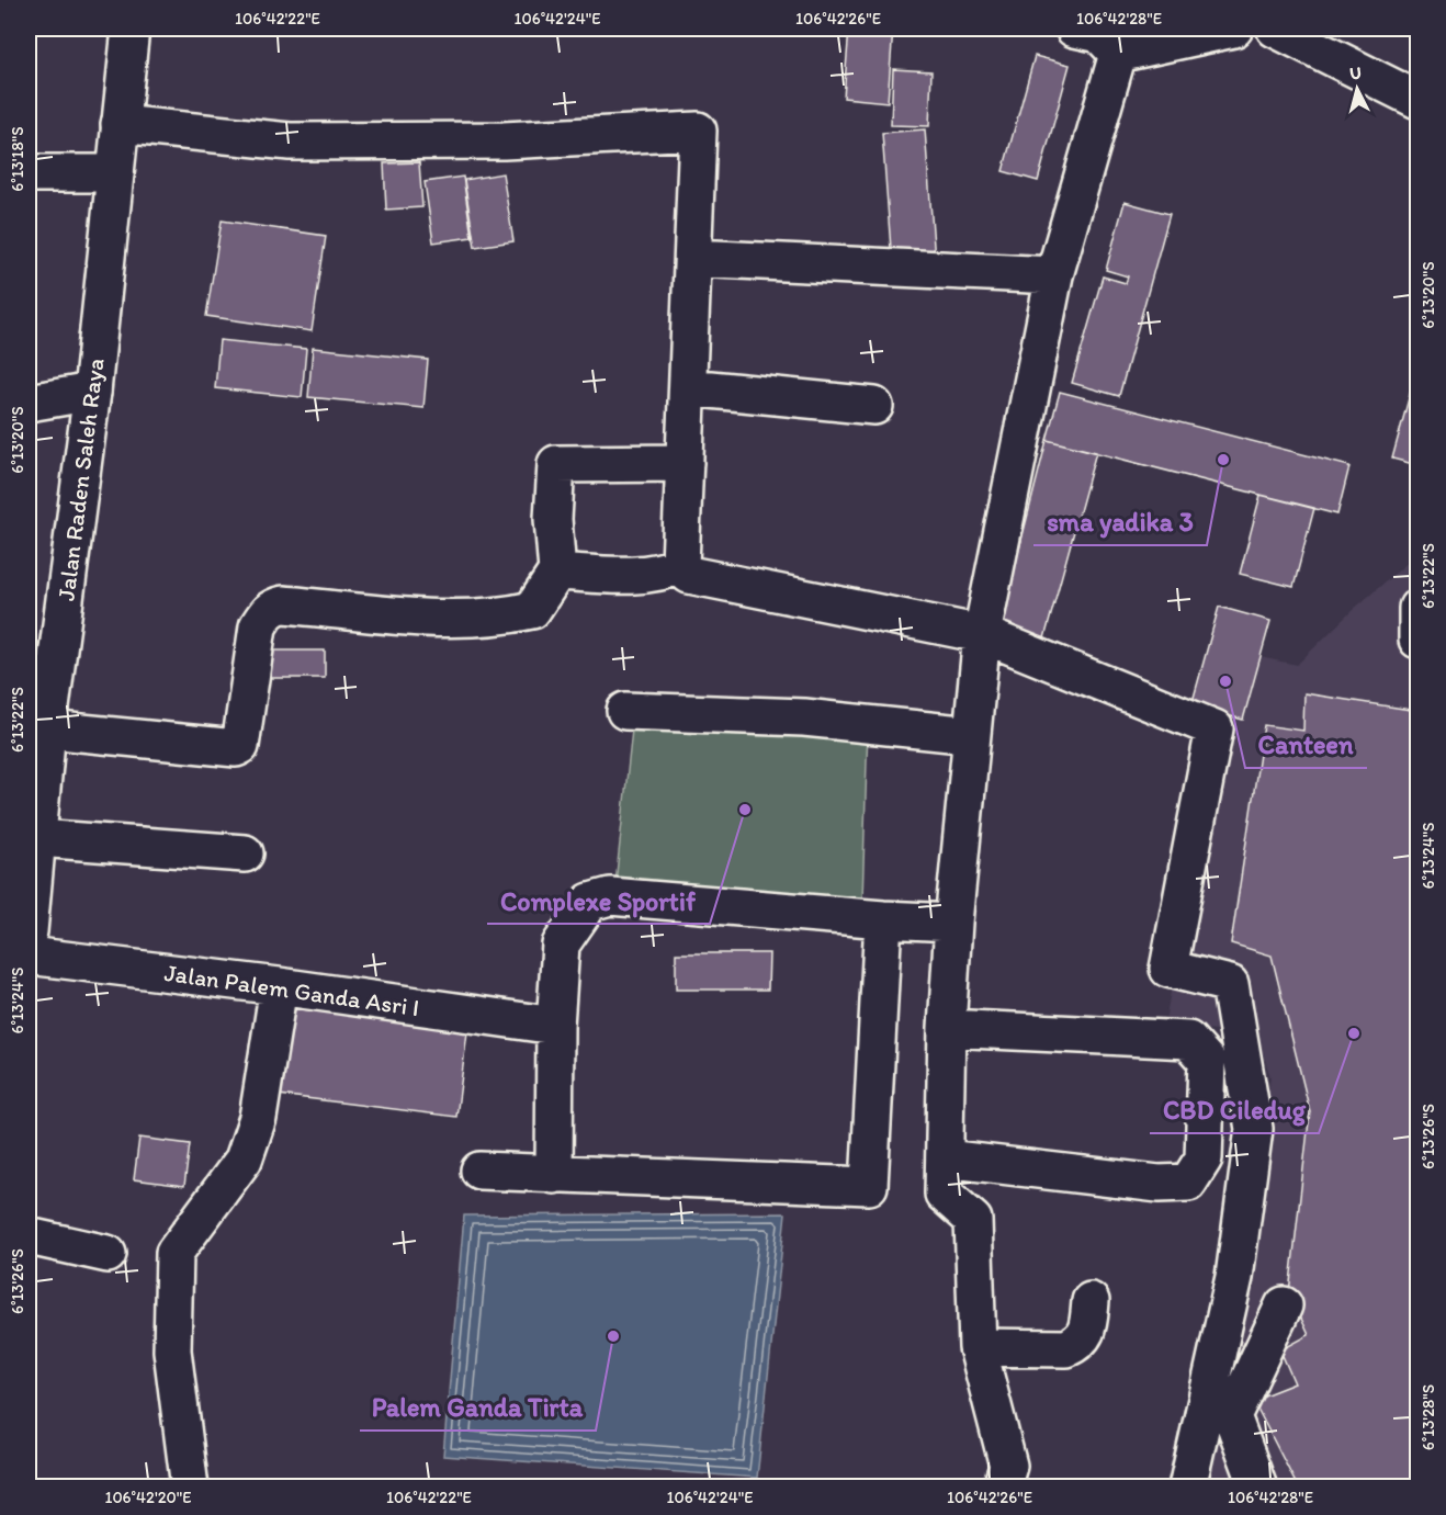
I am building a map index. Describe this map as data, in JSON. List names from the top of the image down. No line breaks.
{"streets":{"street":["Jalan Raden Saleh Raya","Jalan Palem Ganda Asri I"]},"places":["sma yadika 3","Canteen","Complexe Sportif","CBD Ciledug","Palem Ganda Tirta"],"north":"top","coordinates":["106°42'22\"E","106°42'24\"E","106°42'26\"E","106°42'28\"E","6°13'18\"S","6°13'20\"S","6°13'22\"S","6°13'24\"S","6°13'26\"S","6°13'28\"S","106°42'20\"E"]}
